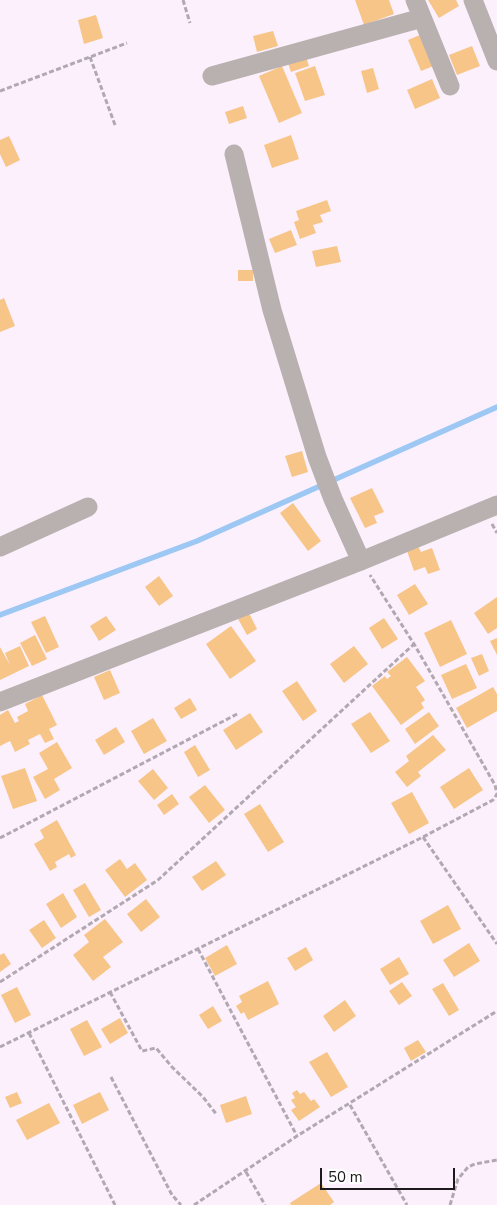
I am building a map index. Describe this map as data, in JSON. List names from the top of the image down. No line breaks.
{"scale_bar":"50 m"}
